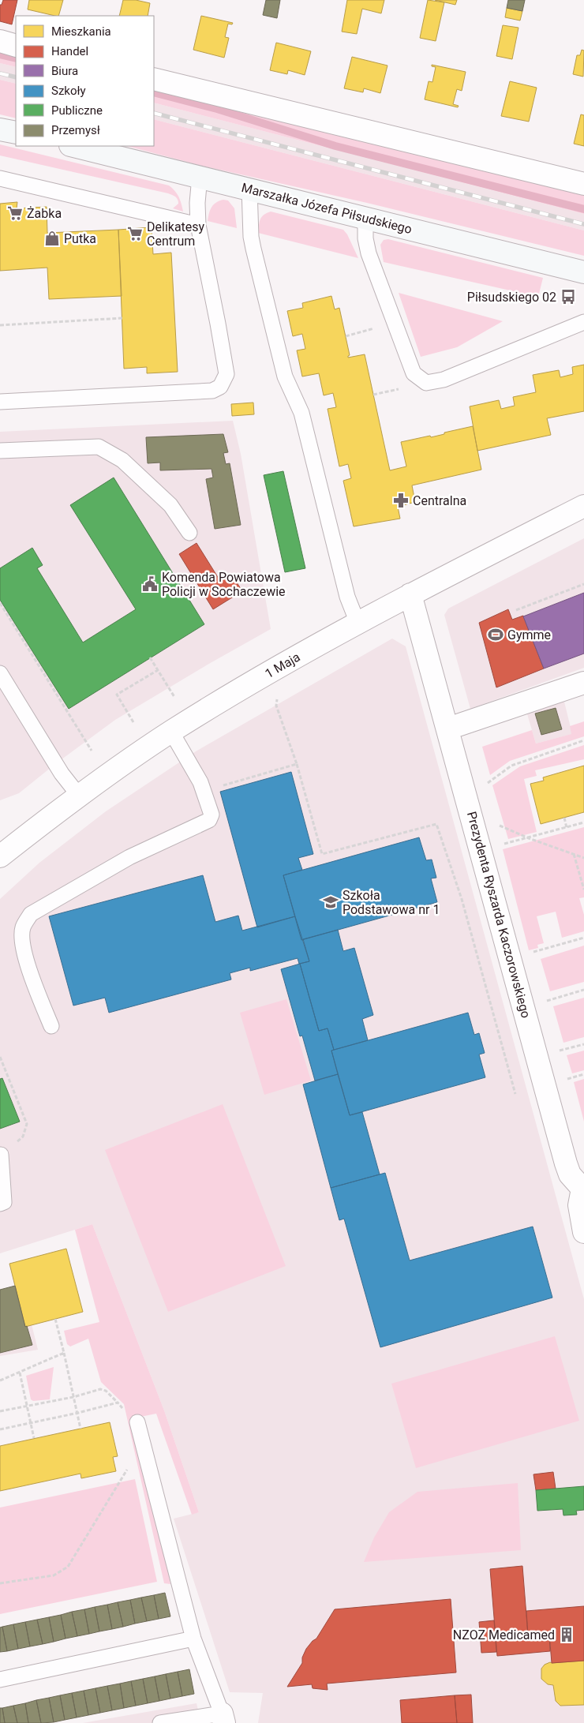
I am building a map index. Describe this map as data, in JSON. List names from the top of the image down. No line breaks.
{"streets":{"main road":["Marszałka Józefa Piłsudskiego"],"street":["1 Maja","Prezydenta Ryszarda Kaczorowskiego"]},"crossings":[["1 Maja","Prezydenta Ryszarda Kaczorowskiego"]],"places":{"supermarket":["Żabka","Delikatesy Centrum"],"shop":["Putka"],"bus stop":["Piłsudskiego 02"],"pharmacy":["Centralna"],"public building":["Komenda Powiatowa Policji w Sochaczewie"],"sports":["Gymme"],"school or university":["Szkoła Podstawowa nr 1"],"building":["NZOZ Medicamed"]},"legend":["Mieszkania","Handel","Biura","Szkoły","Publiczne","Przemysł"]}
